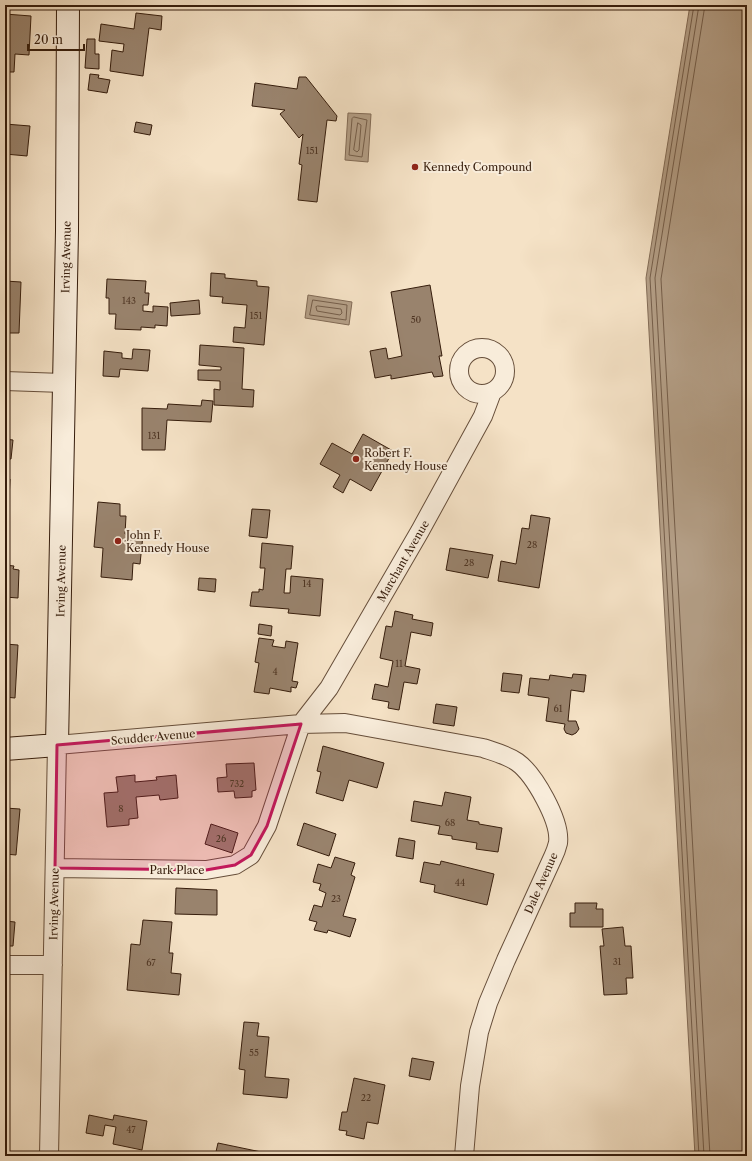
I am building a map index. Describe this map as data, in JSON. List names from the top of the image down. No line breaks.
{"streets":{"street":["Irving Avenue","Marchant Avenue","Scudder Avenue","Park Place","Dale Avenue"]},"crossings":[["Irving Avenue","Scudder Avenue"],["Irving Avenue","Park Place"],["Marchant Avenue","Scudder Avenue"],["Marchant Avenue","Park Place"],["Marchant Avenue","Dale Avenue"],["Scudder Avenue","Park Place"],["Scudder Avenue","Dale Avenue"],["Park Place","Dale Avenue"]],"places":["Kennedy Compound","Robert F. Kennedy House","John F. Kennedy House"],"house_numbers":["151","143","151","50","131","28","28","14","11","4","61","732","8","68","26","44","23","31","67","55","22","47"],"scale_bar":"20 m"}
